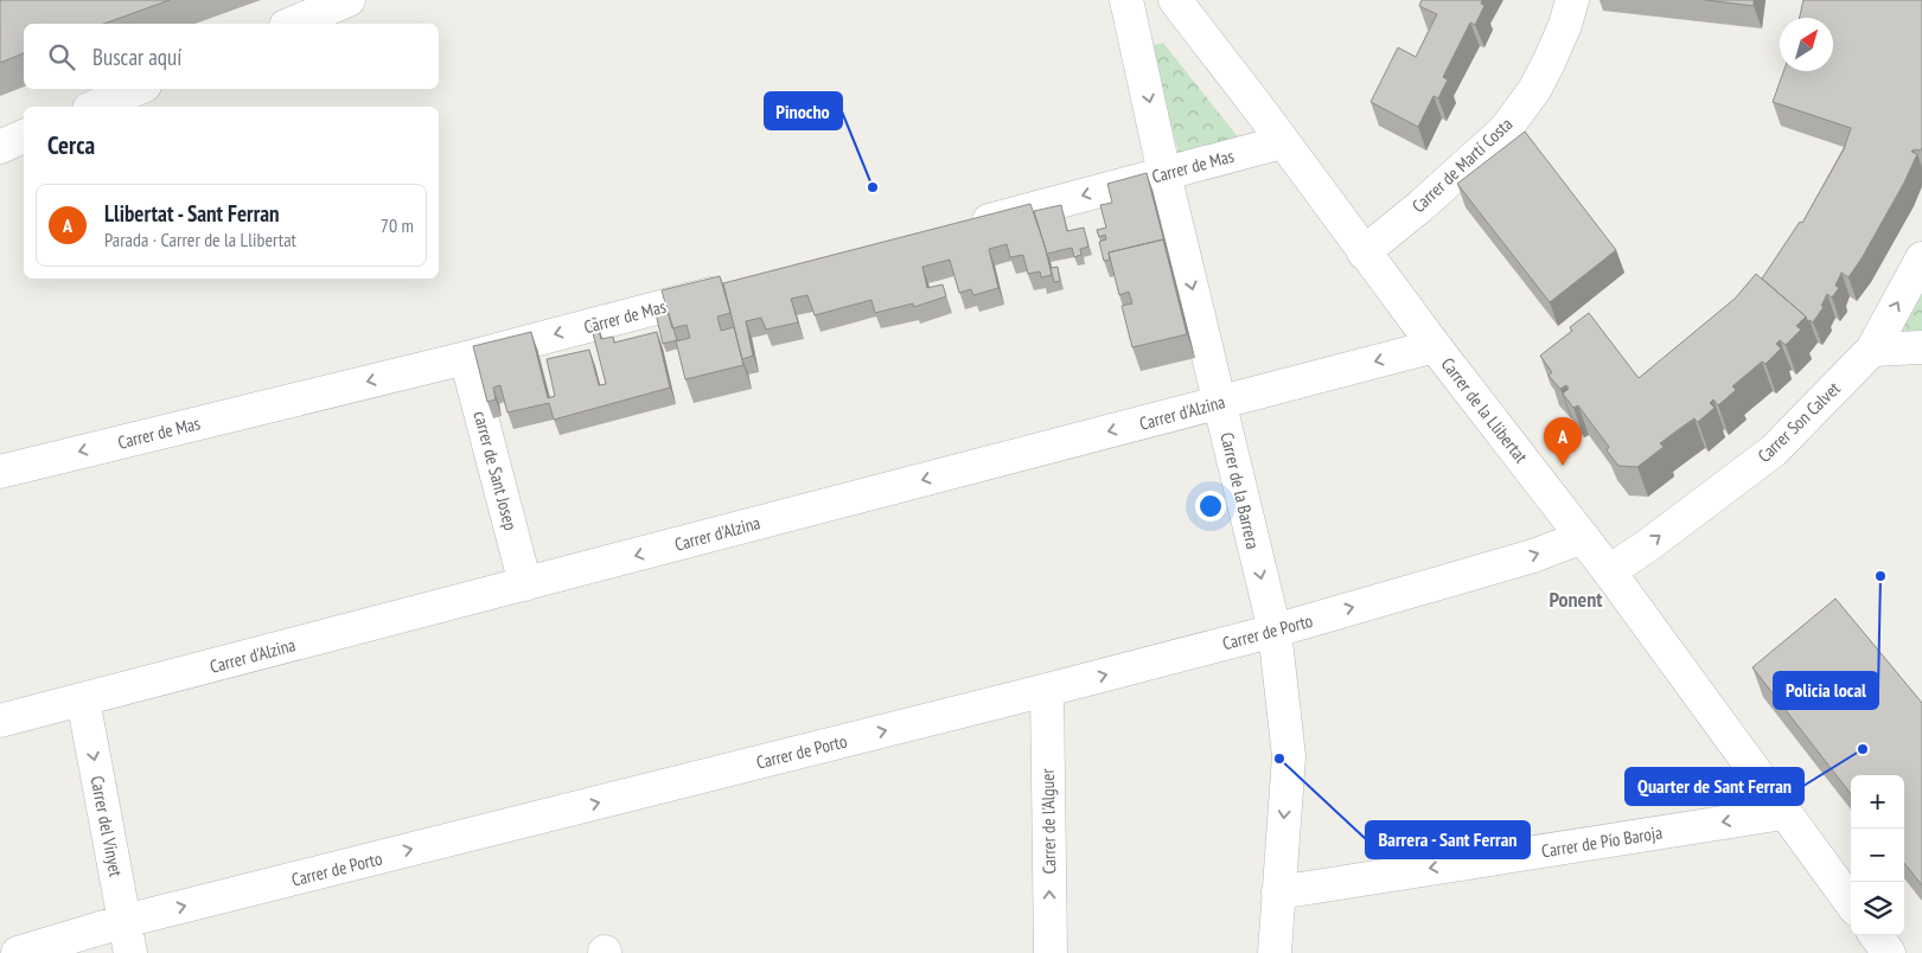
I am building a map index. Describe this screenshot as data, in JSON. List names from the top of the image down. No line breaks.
{"streets":{"street":["Carrer de Martí Costa","Carrer de Mas","Carrer de la Llibertat","Carrer d'Alzina","Carrer Son Calvet","carrer de Sant Josep","Carrer de la Barrera","Carrer de Porto","Carrer de l'Alguer","Carrer del Vinyet","Carrer de Pío Baroja"]},"crossings":[["Carrer de Martí Costa","Carrer de la Llibertat"],["Carrer de Mas","Carrer de la Llibertat"],["Carrer de Mas","carrer de Sant Josep"],["Carrer de Mas","Carrer de la Barrera"],["Carrer de la Llibertat","Carrer d'Alzina"],["Carrer de la Llibertat","Carrer Son Calvet"],["Carrer de la Llibertat","Carrer de Porto"],["Carrer de la Llibertat","Carrer de Pío Baroja"],["Carrer d'Alzina","carrer de Sant Josep"],["Carrer d'Alzina","Carrer de la Barrera"],["Carrer d'Alzina","Carrer del Vinyet"],["Carrer de la Barrera","Carrer de Porto"],["Carrer de la Barrera","Carrer de Pío Baroja"],["Carrer de Porto","Carrer de l'Alguer"],["Carrer de Porto","Carrer del Vinyet"]],"one_way":["Carrer de Mas","Carrer d'Alzina","Carrer Son Calvet","Carrer de la Barrera","Carrer de Porto","Carrer de l'Alguer","Carrer del Vinyet","Carrer de Pío Baroja"],"districts":["Ponent"],"places":["Pinocho","Policia local","Quarter de Sant Ferran","Barrera - Sant Ferran"],"north":"top right","page":{"search":"Buscar aquí","heading":"Cerca","list":[{"mark":"A","name":"Llibertat - Sant Ferran","note":"Parada · Carrer de la Llibertat","value":"70 m"}],"pins":"A","map_buttons":["+","−"]}}
